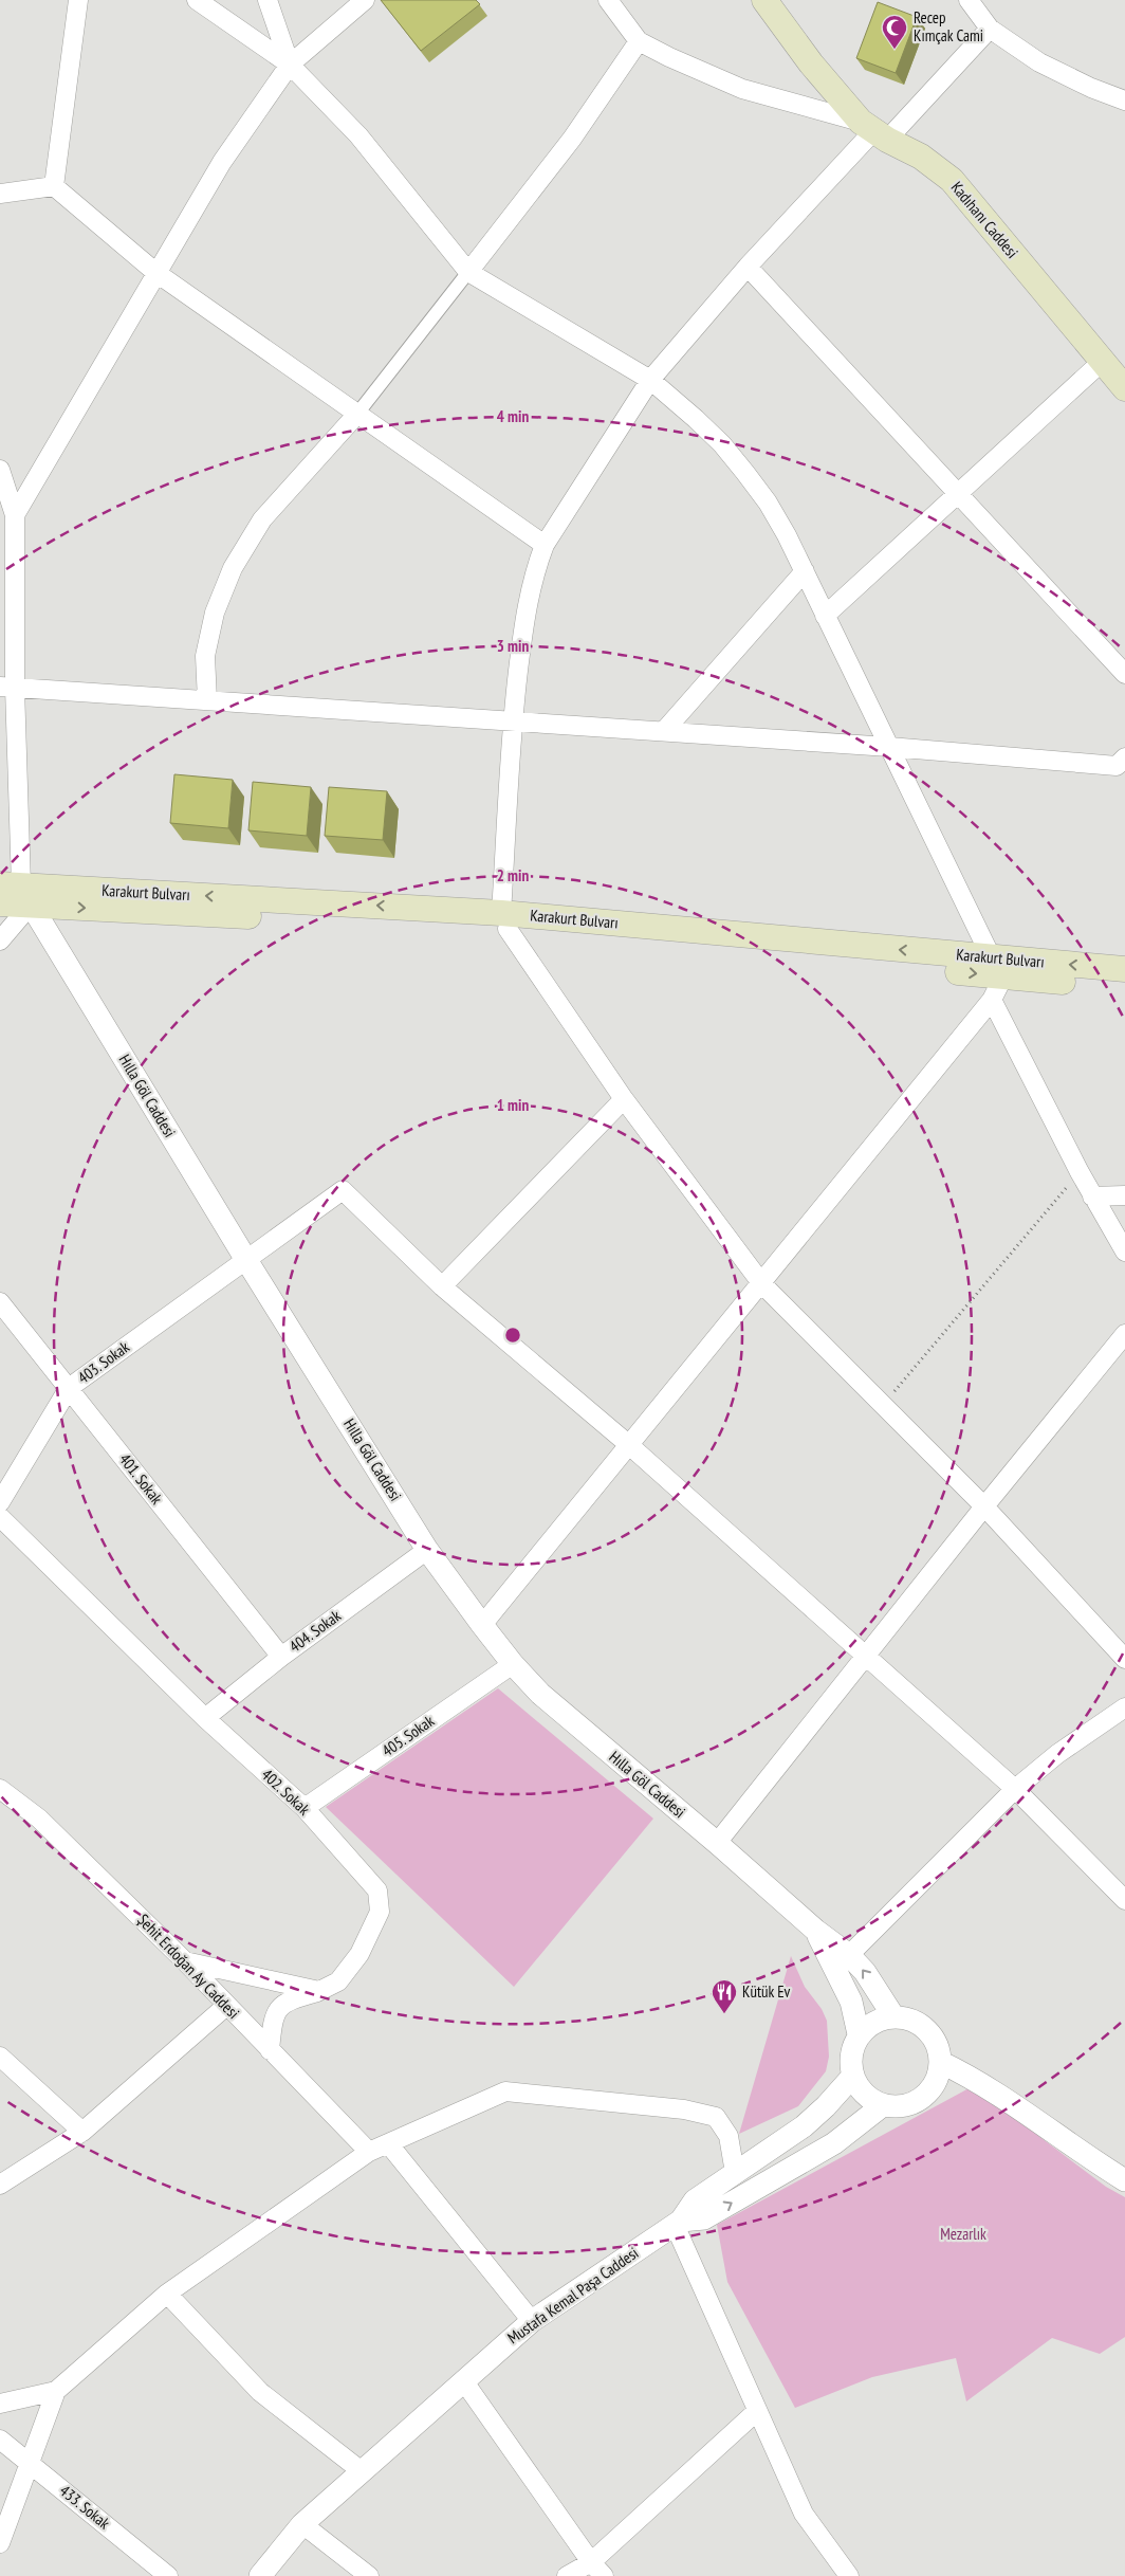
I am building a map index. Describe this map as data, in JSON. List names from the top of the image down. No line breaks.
{"streets":{"main road":["Kadıhanı Caddesi","Karakurt Bulvarı"],"street":["Hılla Göl Caddesi","403. Sokak","401. Sokak","404. Sokak","405. Sokak","402. Sokak","Şehit Erdoğan Ay Caddesi","Mustafa Kemal Paşa Caddesi","433. Sokak"]},"crossings":[["Karakurt Bulvarı","Hılla Göl Caddesi"],["Hılla Göl Caddesi","403. Sokak"],["Hılla Göl Caddesi","404. Sokak"],["Hılla Göl Caddesi","405. Sokak"],["Hılla Göl Caddesi","Mustafa Kemal Paşa Caddesi"],["403. Sokak","401. Sokak"],["401. Sokak","404. Sokak"],["404. Sokak","402. Sokak"],["405. Sokak","402. Sokak"],["402. Sokak","Şehit Erdoğan Ay Caddesi"]],"parks":["Mezarlık"],"places":{"mosque":["Recep Kımçak Cami"],"restaurant":["Kütük Ev"]},"rings":["4 min","3 min","2 min","1 min"]}
